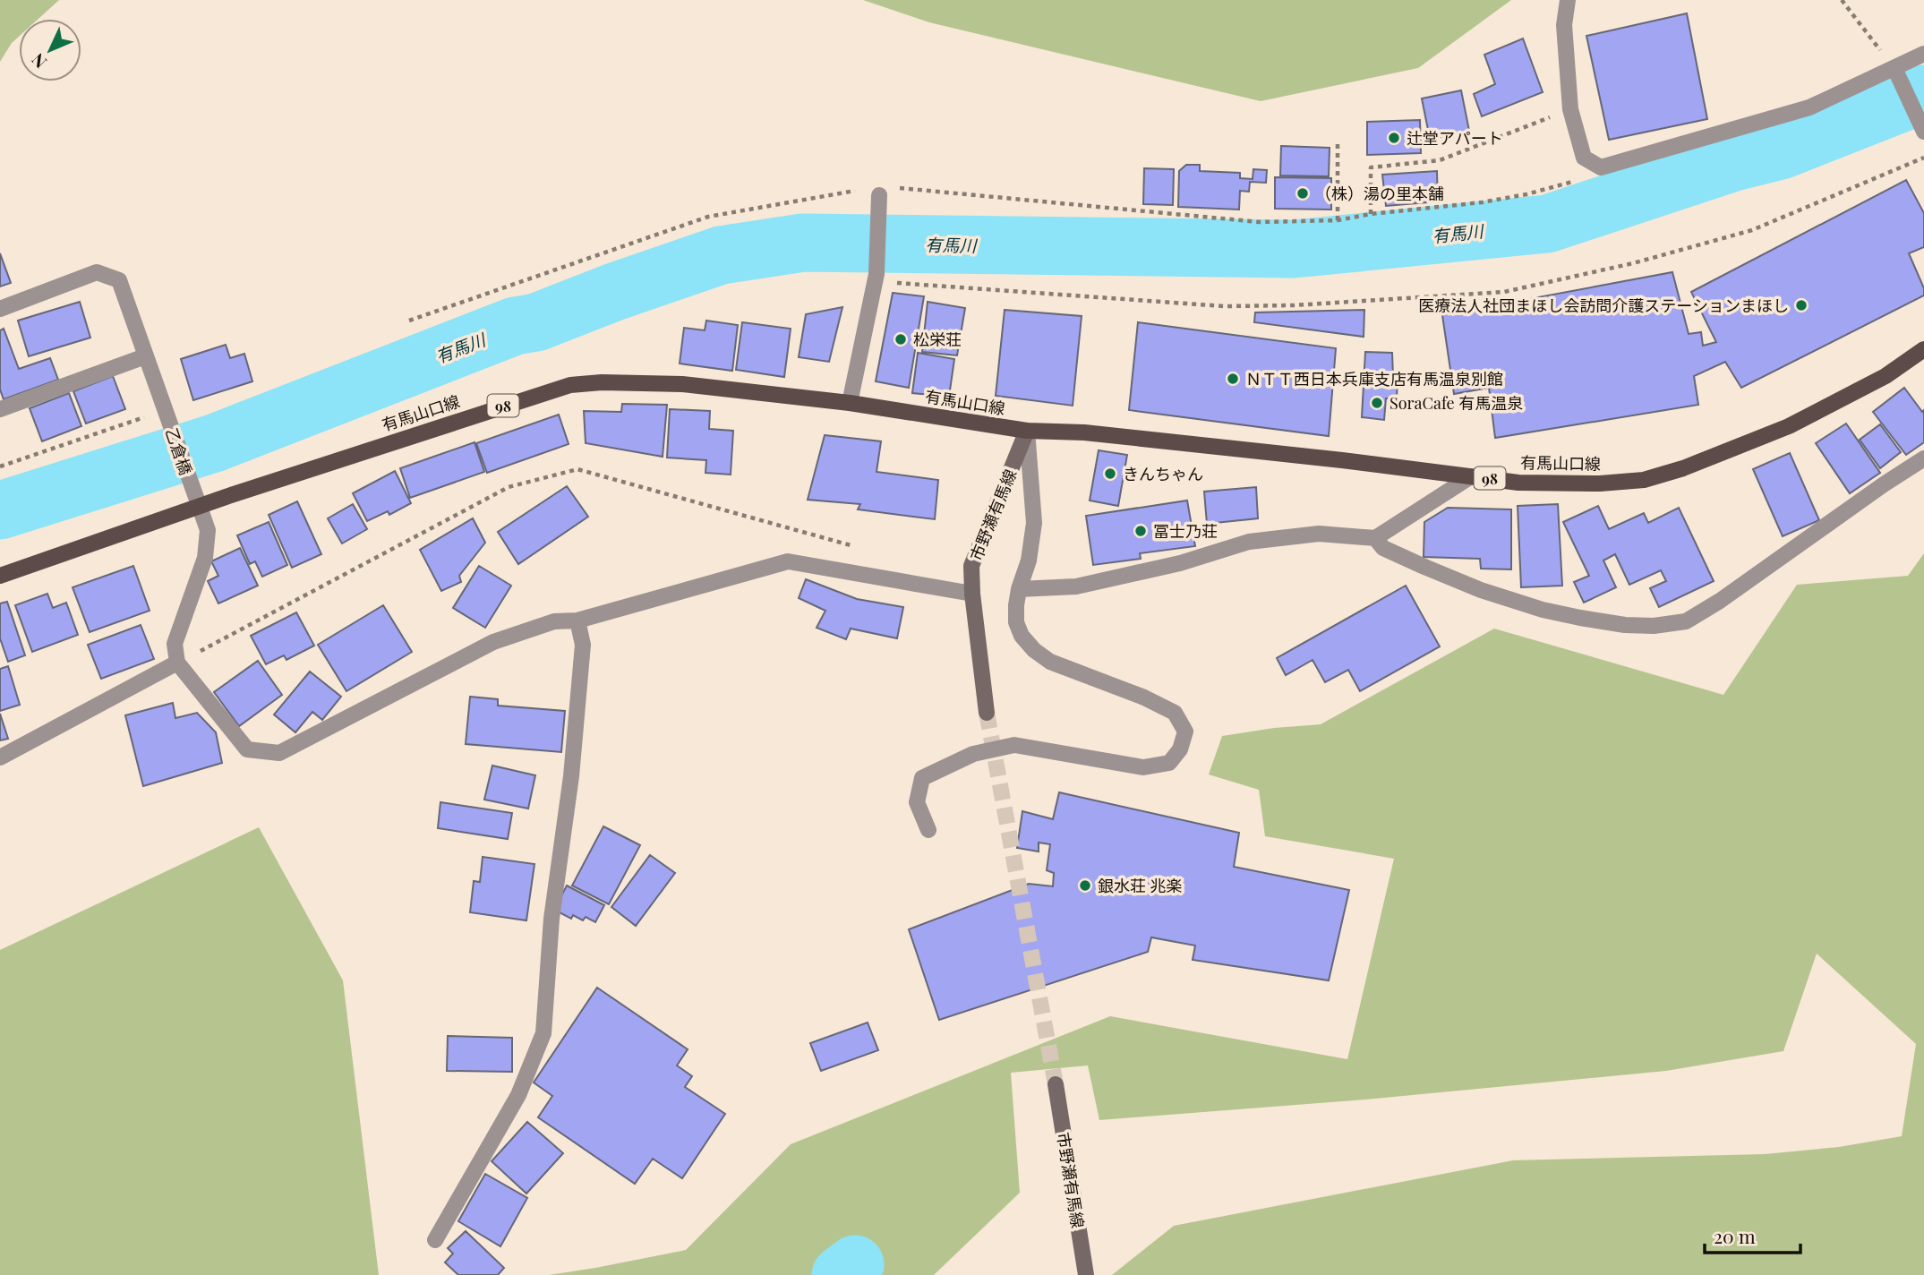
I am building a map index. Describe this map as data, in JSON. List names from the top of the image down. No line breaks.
{"streets":{"main road":["有馬山口線","98","市野瀬有馬線"],"street":["乙倉橋"]},"crossings":[["有馬山口線","乙倉橋"],["有馬山口線","市野瀬有馬線"]],"water":["有馬川"],"places":["辻堂アパート","（株）湯の里本舗","医療法人社団まほし会訪問介護ステーションまほし","松栄荘","ＮＴＴ西日本兵庫支店有馬温泉別館","SoraCafe 有馬温泉","きんちゃん","冨士乃荘","銀水荘 兆楽"],"scale_bar":"20 m","north":"bottom left"}
